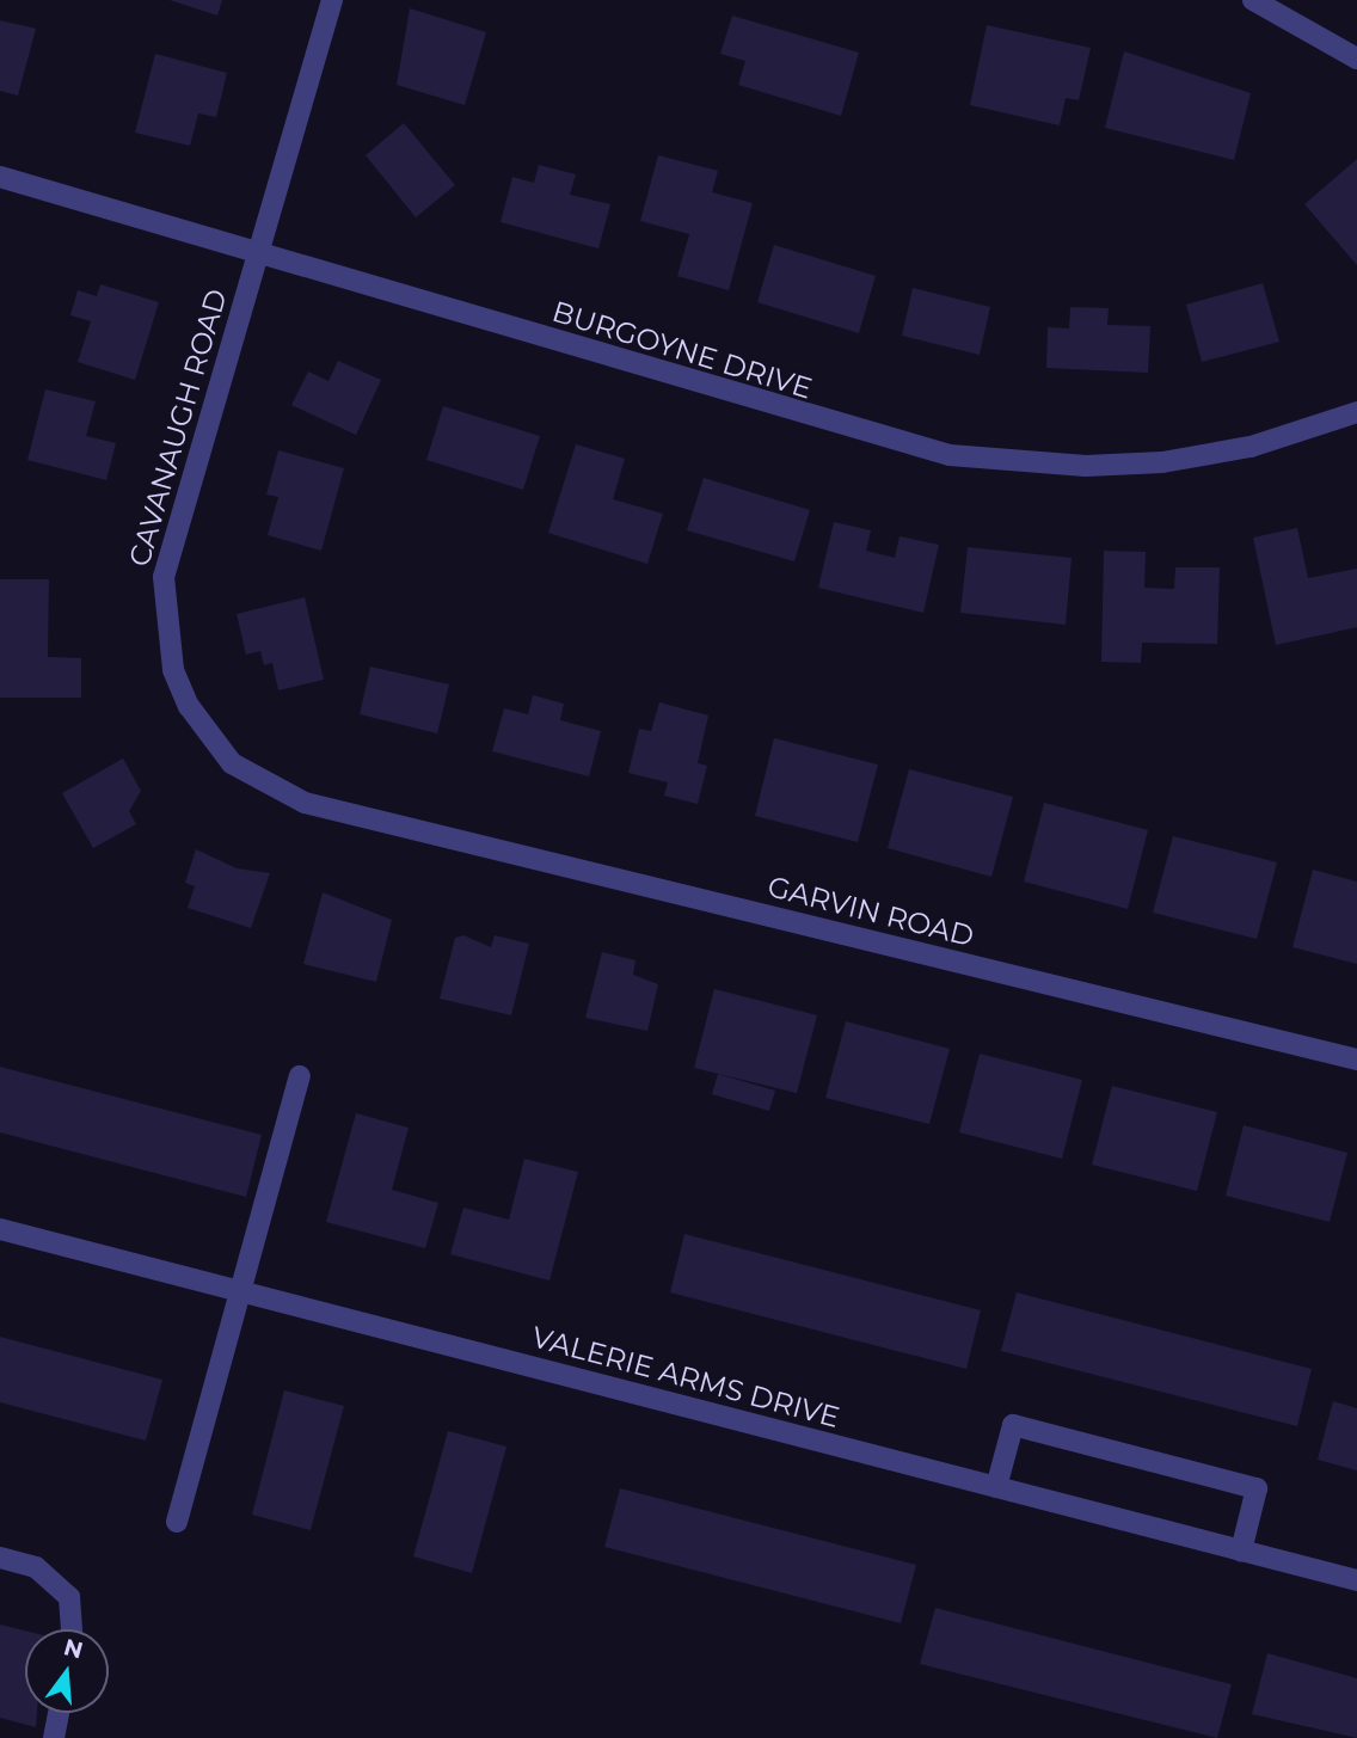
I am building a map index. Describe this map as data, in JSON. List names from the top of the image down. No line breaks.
{"streets":{"street":["BURGOYNE DRIVE","CAVANAUGH ROAD","GARVIN ROAD","VALERIE ARMS DRIVE"]},"crossings":[["BURGOYNE DRIVE","CAVANAUGH ROAD"],["CAVANAUGH ROAD","GARVIN ROAD"]],"north":"top"}
